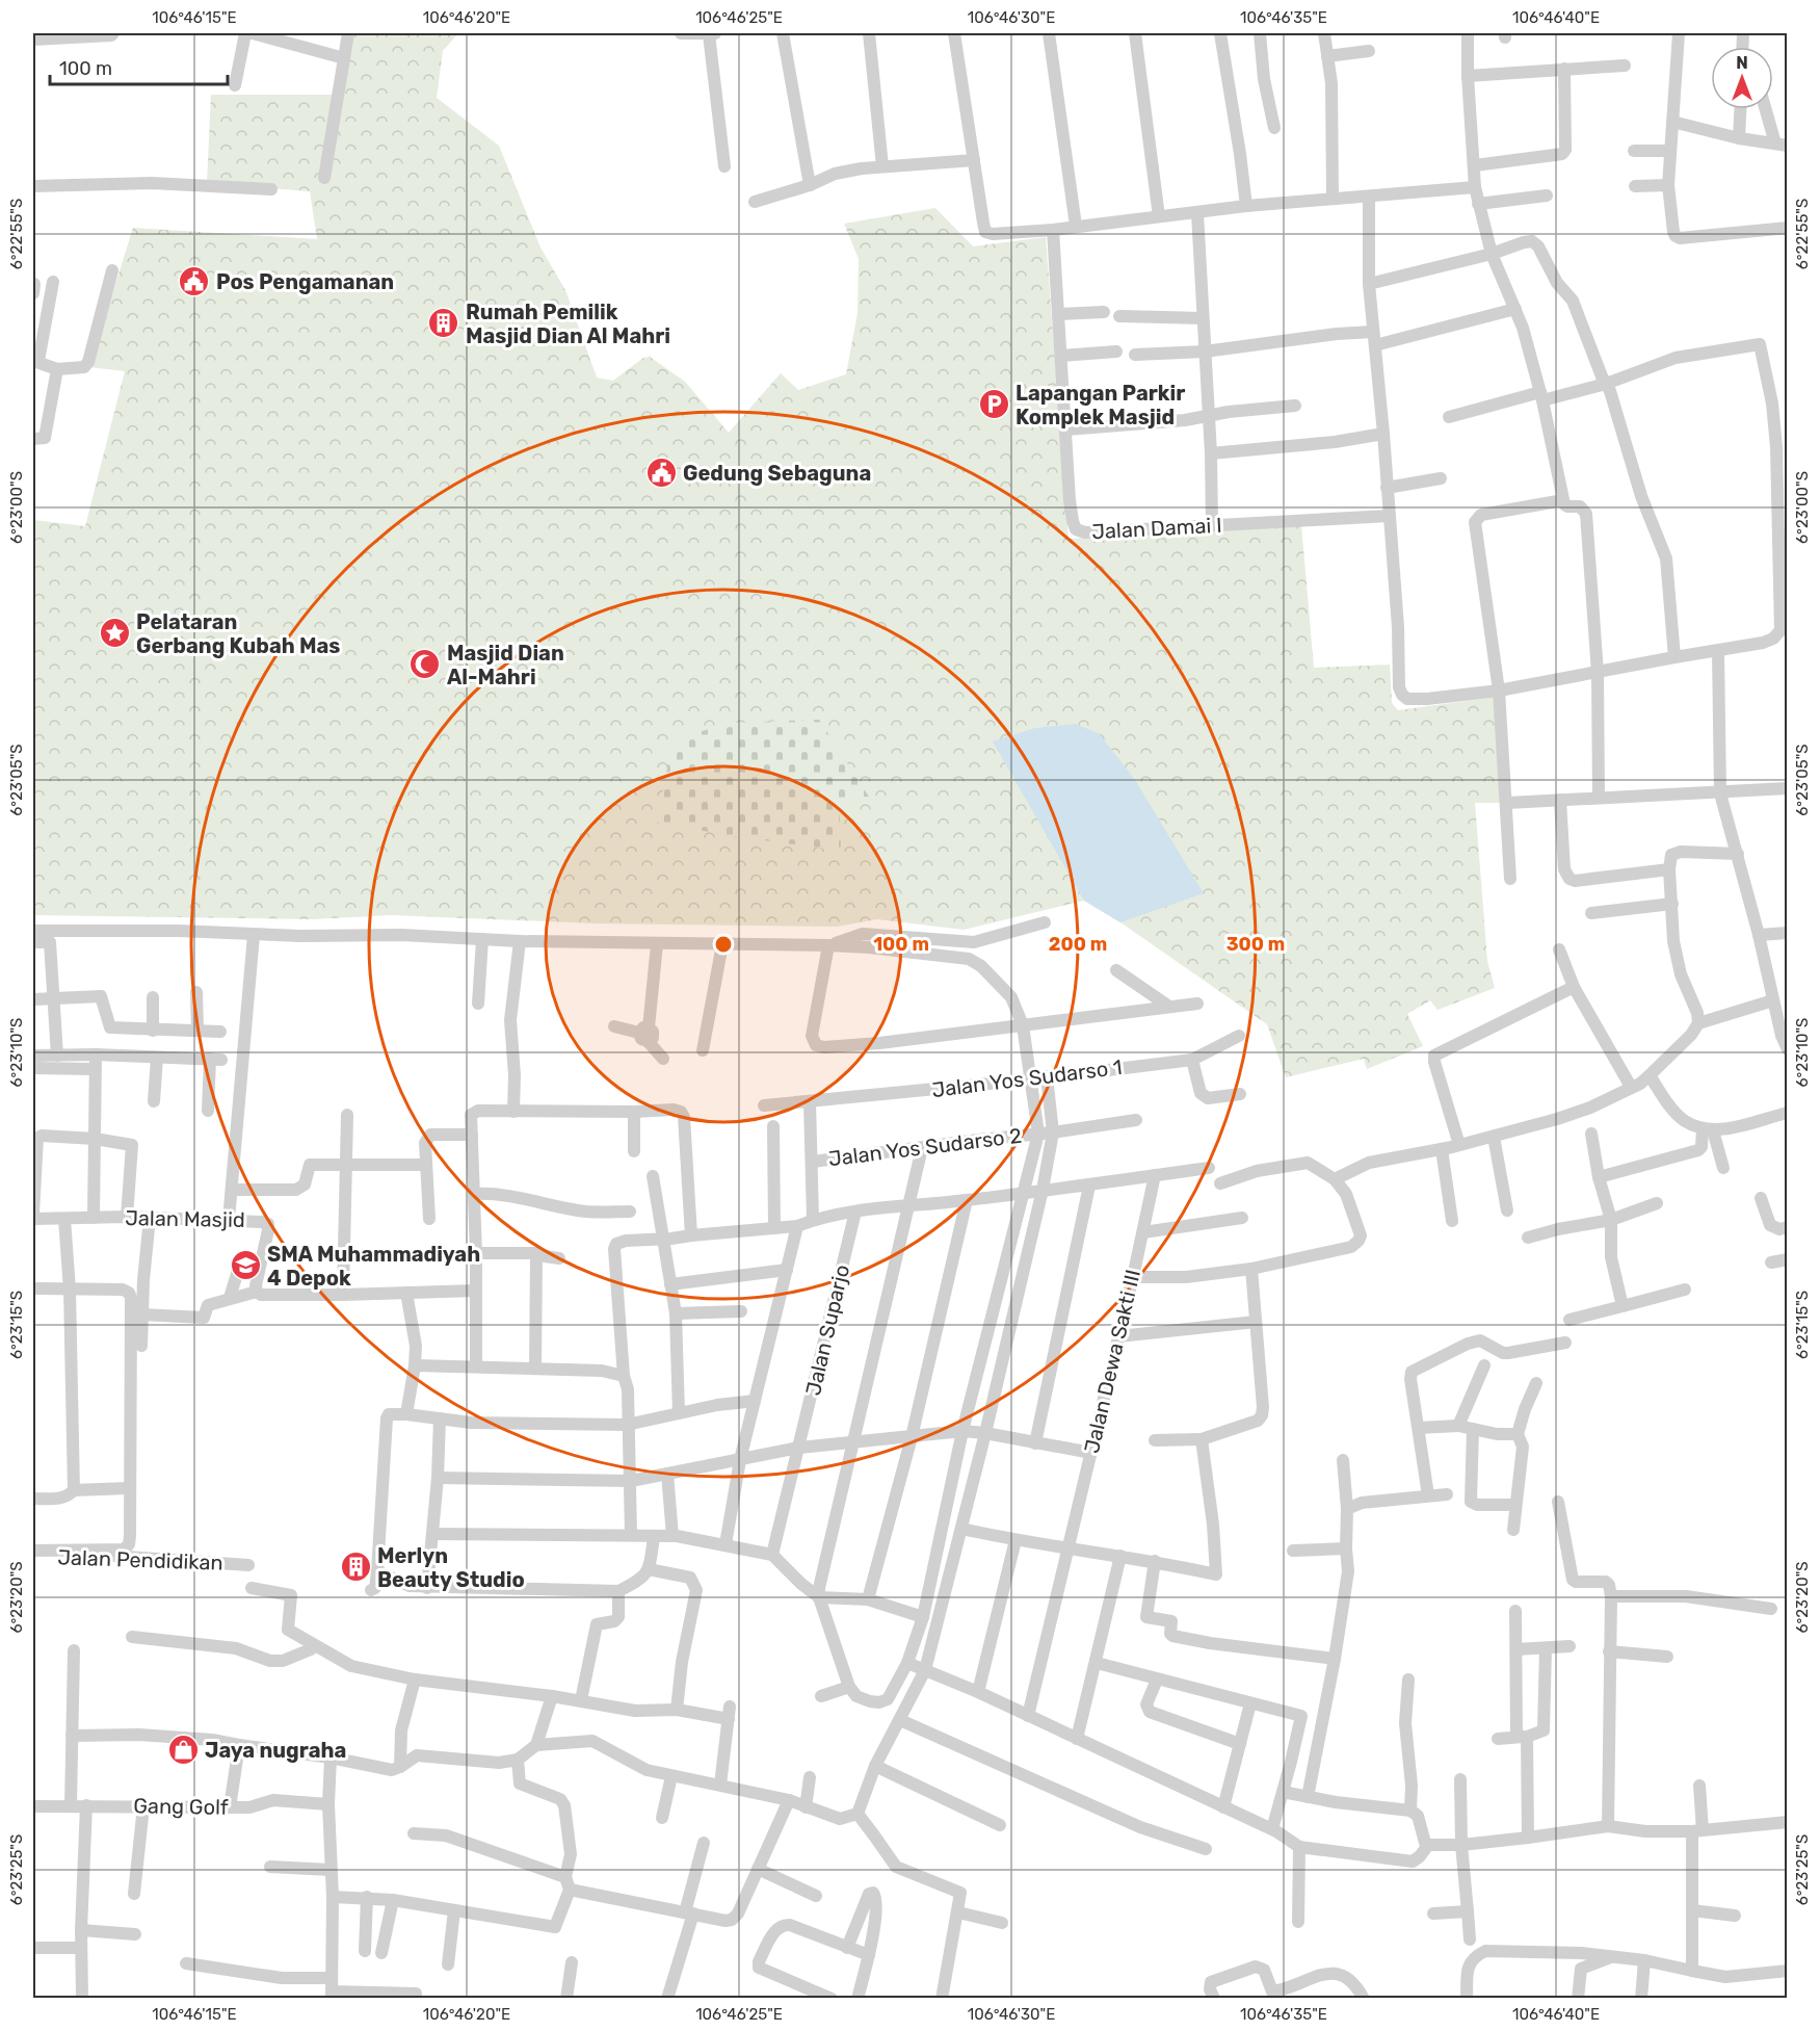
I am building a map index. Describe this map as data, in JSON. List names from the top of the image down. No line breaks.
{"streets":{"street":["Jalan Damai I","Jalan Yos Sudarso 1","Jalan Yos Sudarso 2","Jalan Masjid","Jalan Suparjo","Jalan Dewa Sakti III","Jalan Pendidikan","Gang Golf"]},"places":{"public building":["Pos Pengamanan","Gedung Sebaguna"],"building":["Rumah Pemilik Masjid Dian Al Mahri","Merlyn Beauty Studio"],"parking":["Lapangan Parkir Komplek Masjid"],"place":["Pelataran Gerbang Kubah Mas"],"mosque":["Masjid Dian Al-Mahri"],"school or university":["SMA Muhammadiyah 4 Depok"],"shop":["Jaya nugraha"]},"scale_bar":"100 m","north":"top","coordinates":["106°46'15\"E","106°46'20\"E","106°46'25\"E","106°46'30\"E","106°46'35\"E","106°46'40\"E","6°22'55\"S","6°23'00\"S","6°23'05\"S","6°23'10\"S","6°23'15\"S","6°23'20\"S","6°23'25\"S"],"rings":["100 m","200 m","300 m"]}
